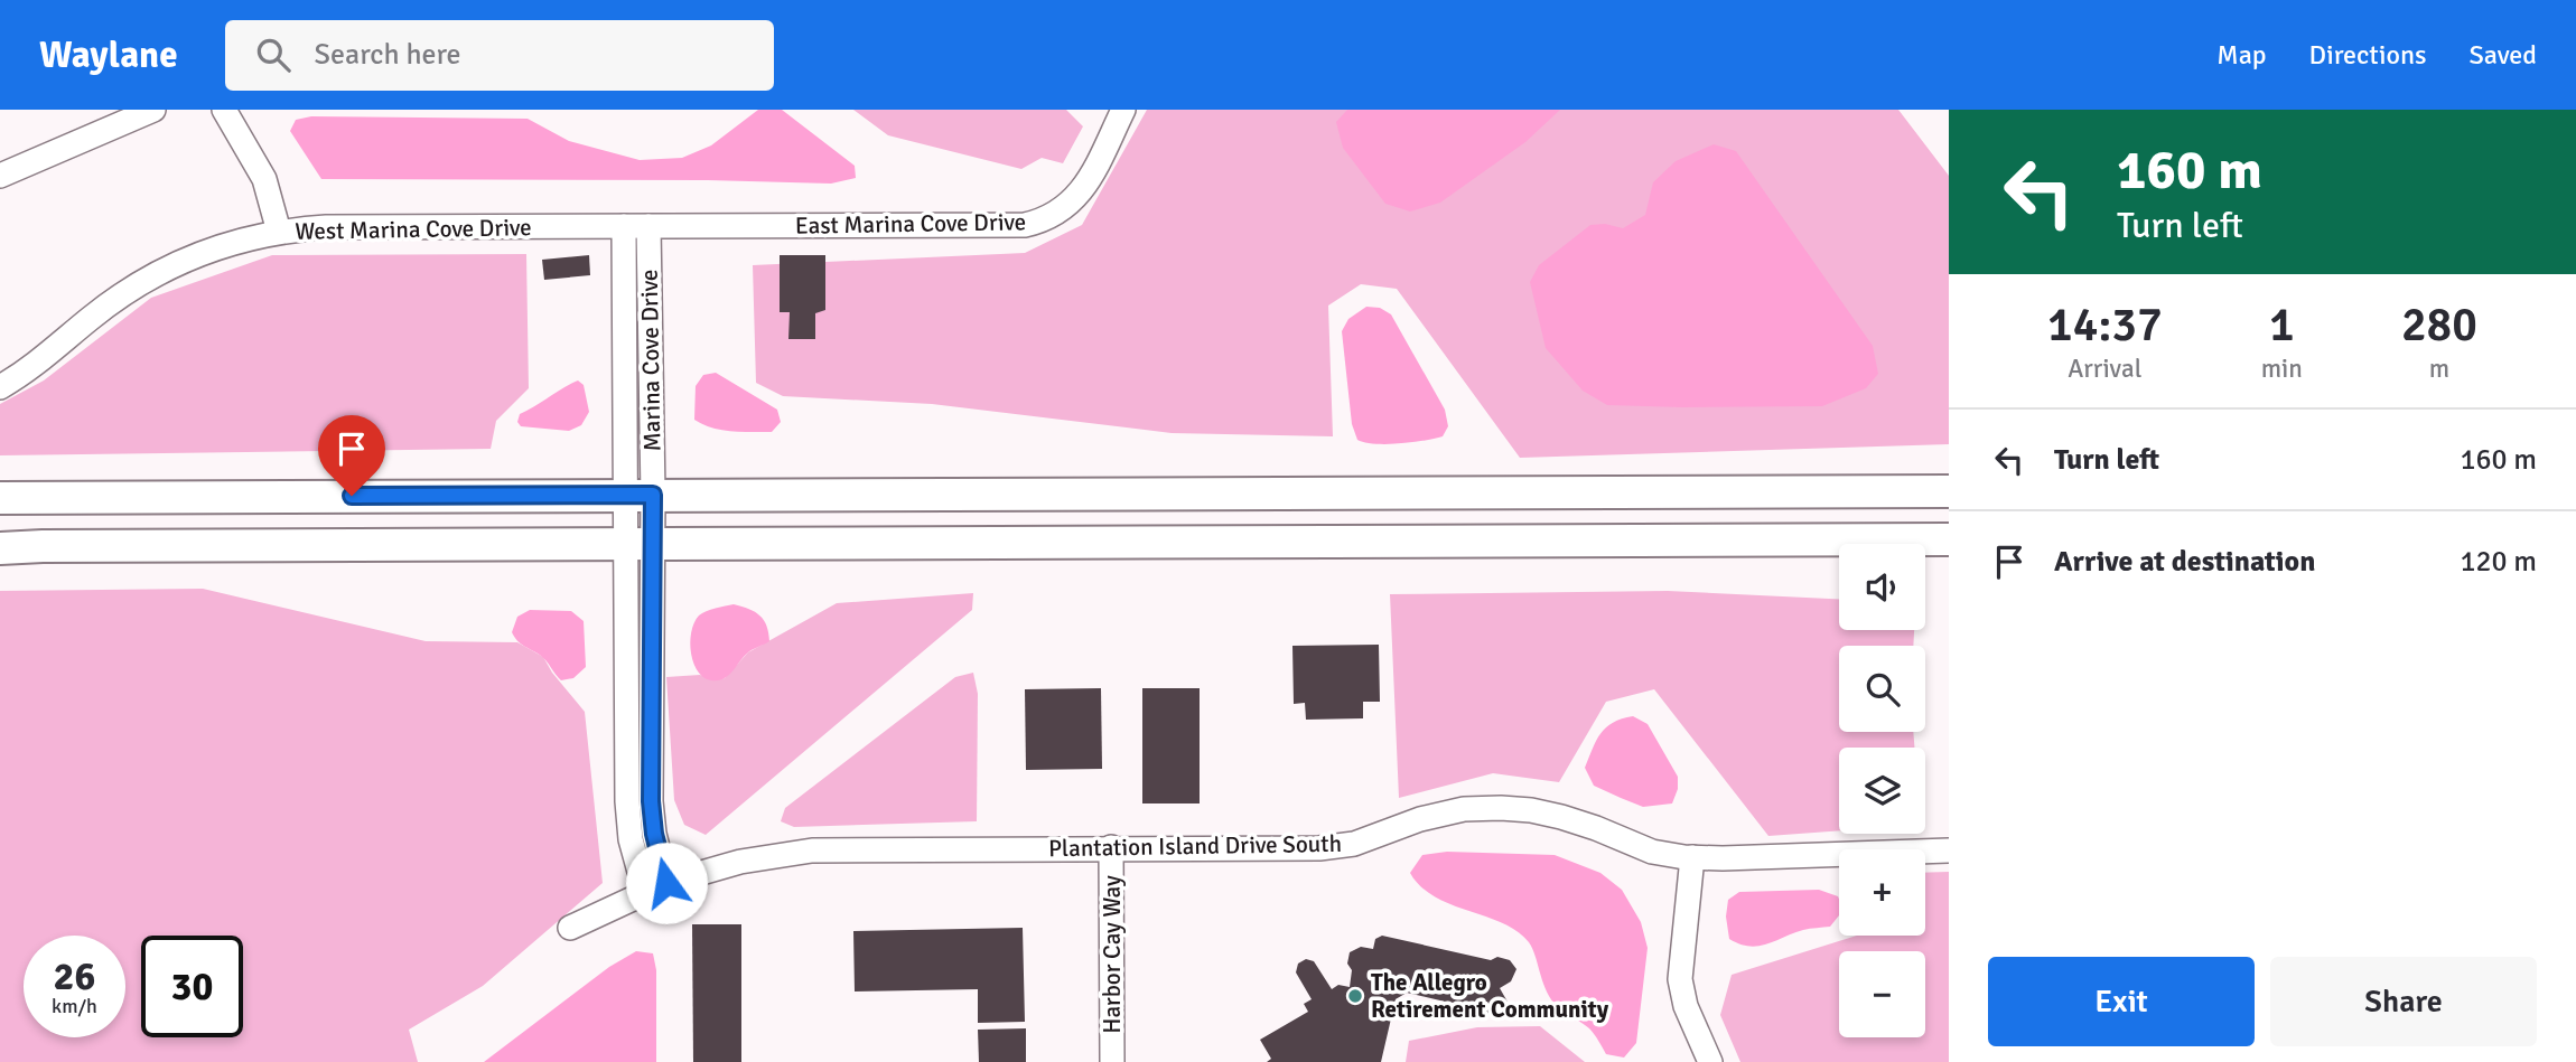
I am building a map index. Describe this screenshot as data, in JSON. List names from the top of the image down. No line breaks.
{"streets":{"street":["East Marina Cove Drive","West Marina Cove Drive","Marina Cove Drive","Plantation Island Drive South","Harbor Cay Way"]},"crossings":[["East Marina Cove Drive","West Marina Cove Drive"],["East Marina Cove Drive","Marina Cove Drive"],["West Marina Cove Drive","Marina Cove Drive"],["Plantation Island Drive South","Harbor Cay Way"]],"places":["The Allegro Retirement Community"],"page":{"header":"Waylane","search":"Search here","nav":["Map","Directions","Saved"],"turn":["160 m","Turn left"],"eta":["14:37","Arrival","1","min","280","m"],"list":[{"name":"Turn left","value":"160 m"},{"name":"Arrive at destination","value":"120 m"}],"map_buttons":["+","−"],"speed":"26 km/h","limit":"30","buttons":["Exit","Share"]}}
